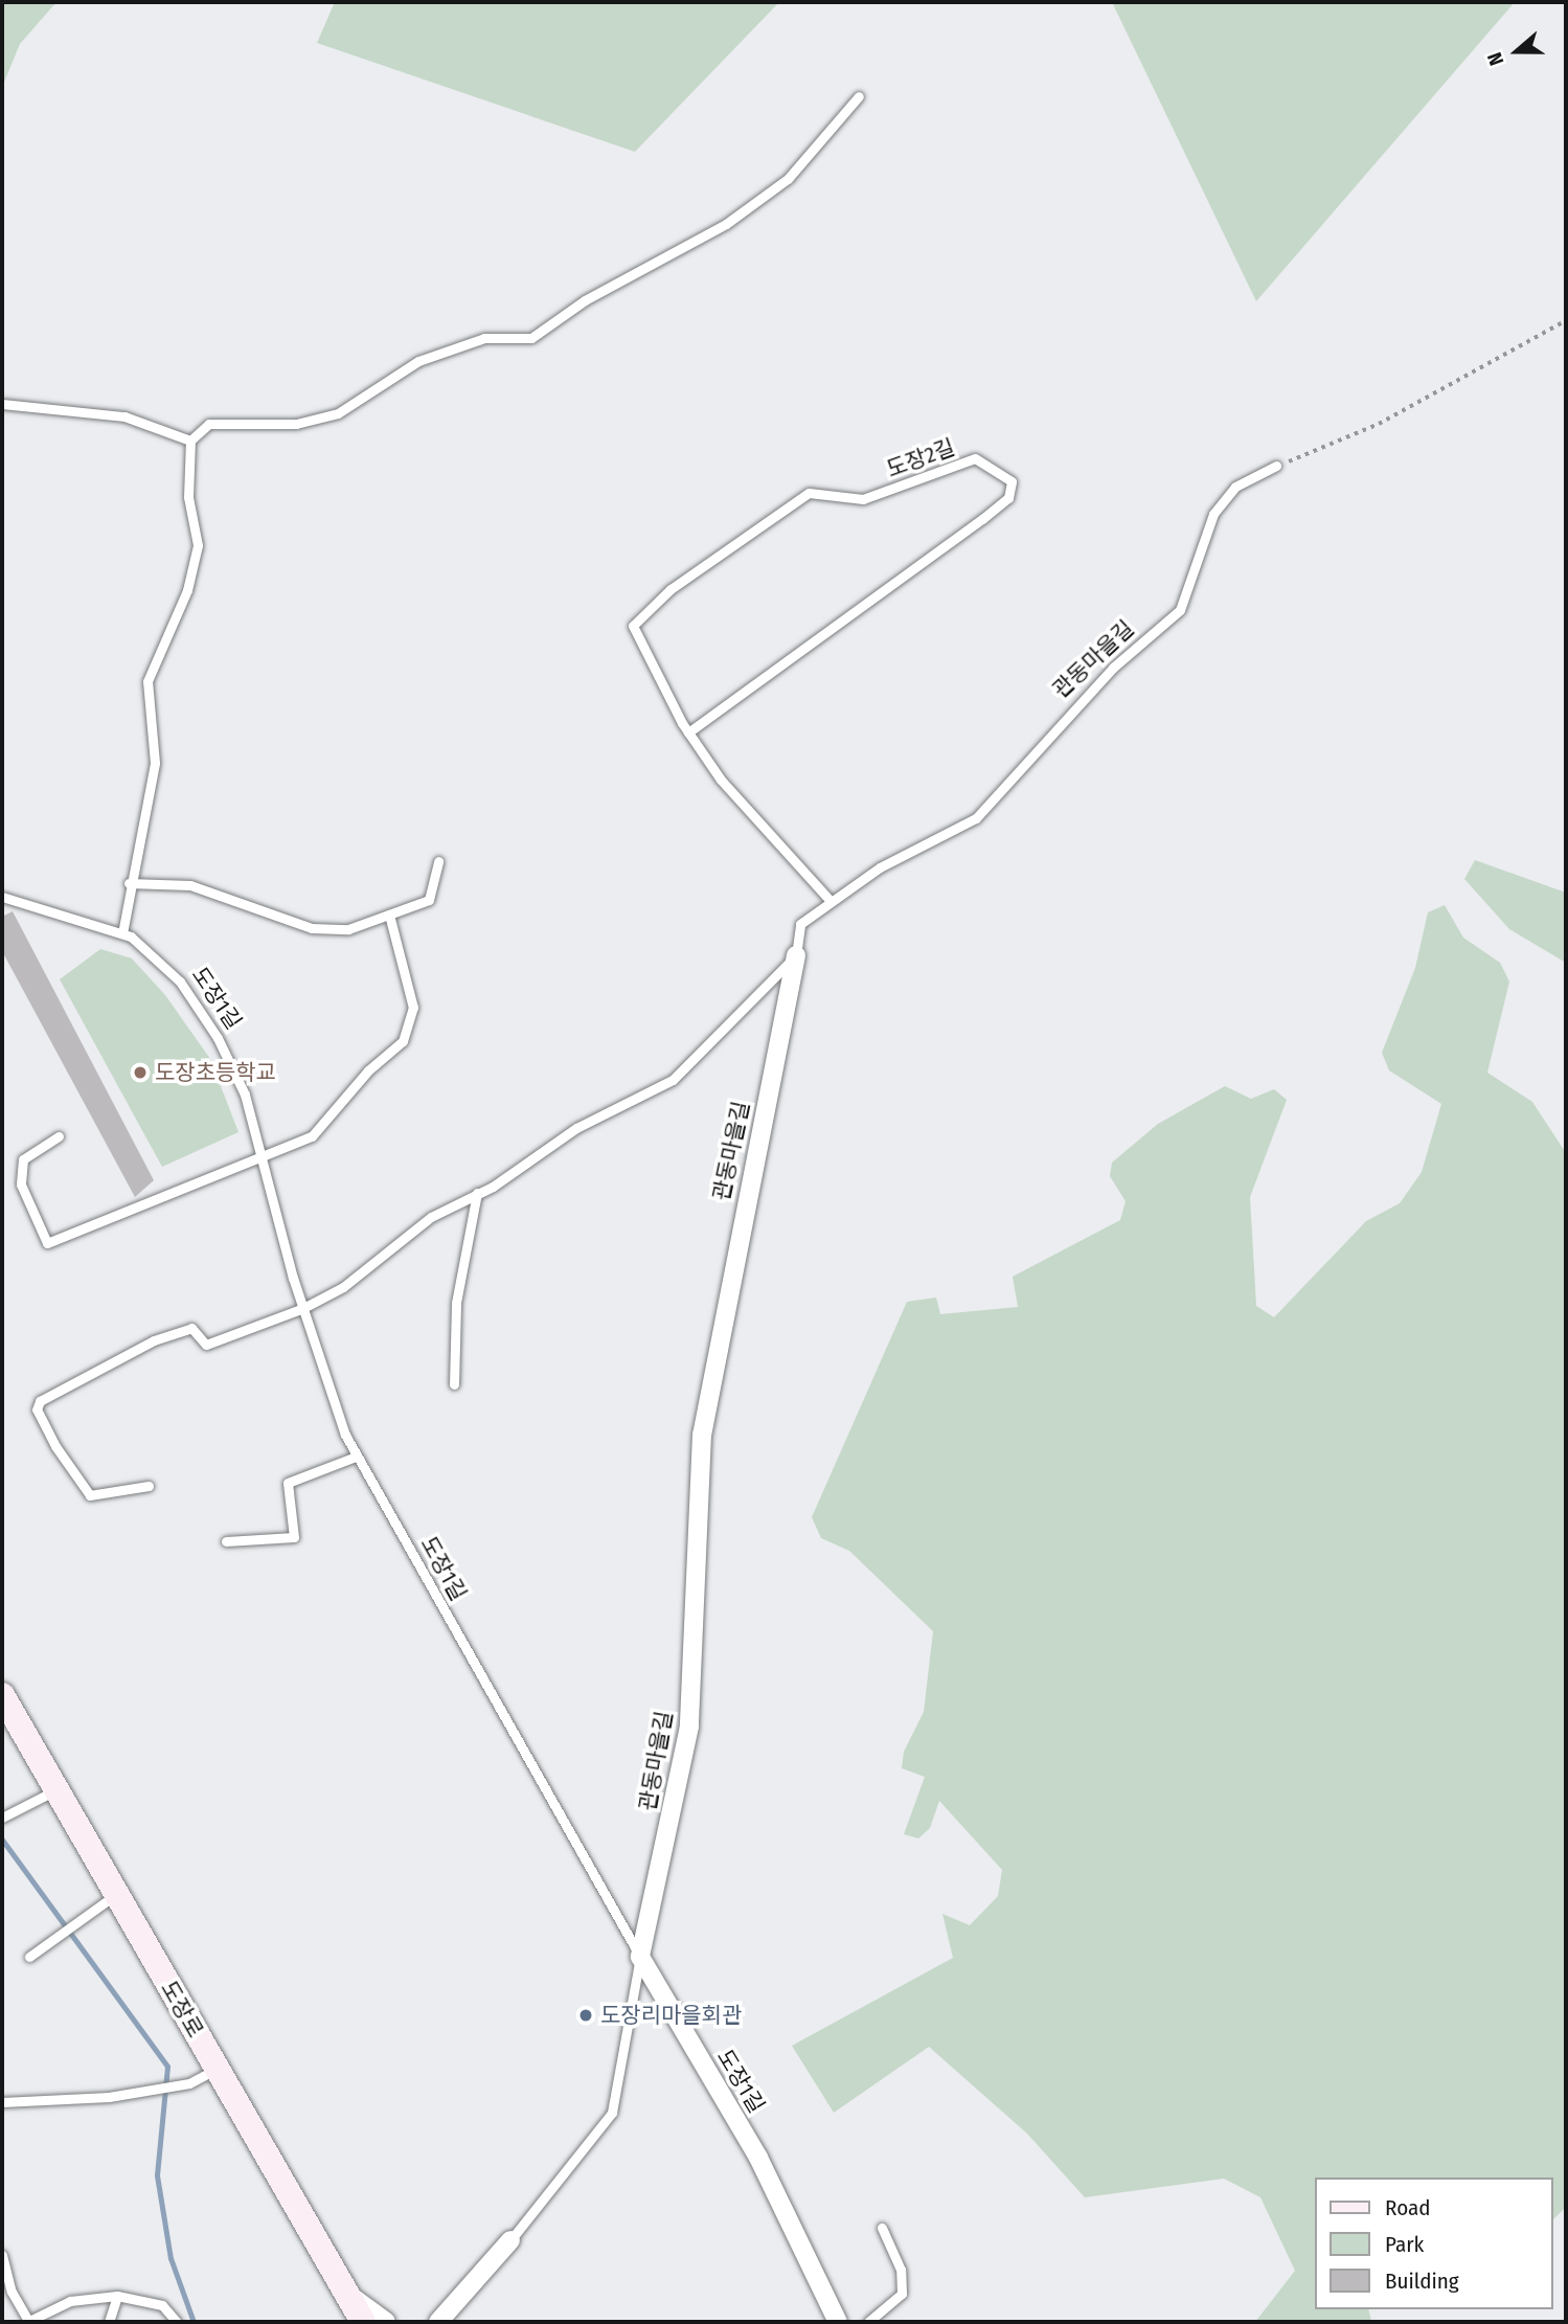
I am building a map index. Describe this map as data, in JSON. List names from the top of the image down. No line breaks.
{"streets":{"street":["관동마을길","도장1길","도장로"],"lane":["도장2길"]},"crossings":[["도장2길","관동마을길"],["관동마을길","도장1길"]],"places":["도장초등학교","도장리마을회관"],"legend":["Road","Park","Building"],"north":"left"}
